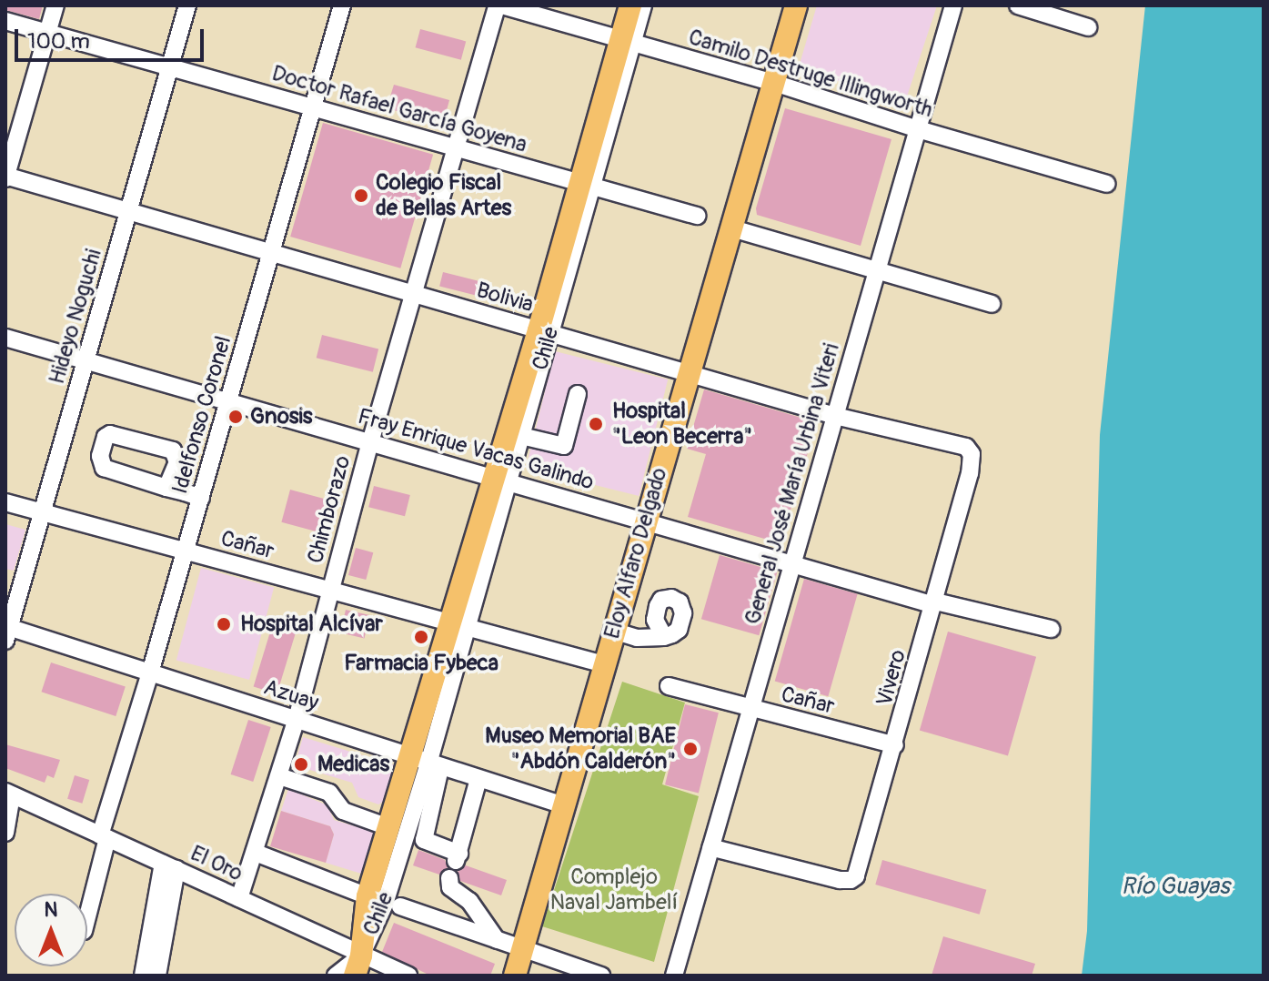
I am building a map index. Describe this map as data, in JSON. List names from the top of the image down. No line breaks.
{"streets":{"main road":["Chile","Eloy Alfaro Delgado"],"street":["Camilo Destruge Illingworth","Doctor Rafael García Goyena","Bolivia","Hideyo Noguchi","Idelfonso Coronel","Fray Enrique Vacas Galindo","General José María Urbina Viteri","Chimborazo","Cañar","Vivero","Azuay","El Oro"]},"crossings":[["Camilo Destruge Illingworth","Chile"],["Camilo Destruge Illingworth","General José María Urbina Viteri"],["Camilo Destruge Illingworth","Chimborazo"],["Camilo Destruge Illingworth","Eloy Alfaro Delgado"],["Doctor Rafael García Goyena","Hideyo Noguchi"],["Doctor Rafael García Goyena","Chile"],["Doctor Rafael García Goyena","Idelfonso Coronel"],["Doctor Rafael García Goyena","Chimborazo"],["Bolivia","Hideyo Noguchi"],["Bolivia","Chile"],["Bolivia","Idelfonso Coronel"],["Bolivia","General José María Urbina Viteri"],["Bolivia","Chimborazo"],["Bolivia","Eloy Alfaro Delgado"],["Bolivia","Vivero"],["Hideyo Noguchi","Fray Enrique Vacas Galindo"],["Hideyo Noguchi","Cañar"],["Hideyo Noguchi","Azuay"],["Chile","Fray Enrique Vacas Galindo"],["Chile","Cañar"],["Chile","Azuay"],["Chile","El Oro"],["Idelfonso Coronel","Fray Enrique Vacas Galindo"],["Idelfonso Coronel","Cañar"],["Idelfonso Coronel","Azuay"],["Idelfonso Coronel","El Oro"],["Fray Enrique Vacas Galindo","General José María Urbina Viteri"],["Fray Enrique Vacas Galindo","Chimborazo"],["Fray Enrique Vacas Galindo","Eloy Alfaro Delgado"],["Fray Enrique Vacas Galindo","Vivero"],["General José María Urbina Viteri","Cañar"],["General José María Urbina Viteri","Vivero"],["Chimborazo","Cañar"],["Chimborazo","Azuay"],["Chimborazo","El Oro"],["Cañar","Eloy Alfaro Delgado"],["Cañar","Vivero"],["Eloy Alfaro Delgado","Azuay"]],"water":["Río Guayas"],"parks":["Complejo Naval Jambelí"],"places":["Colegio Fiscal de Bellas Artes","Gnosis","Hospital \"Leon Becerra\"","Hospital Alcívar","Farmacia Fybeca","Museo Memorial BAE \"Abdón Calderón\"","Medicas"],"scale_bar":"100 m","north":"top"}
